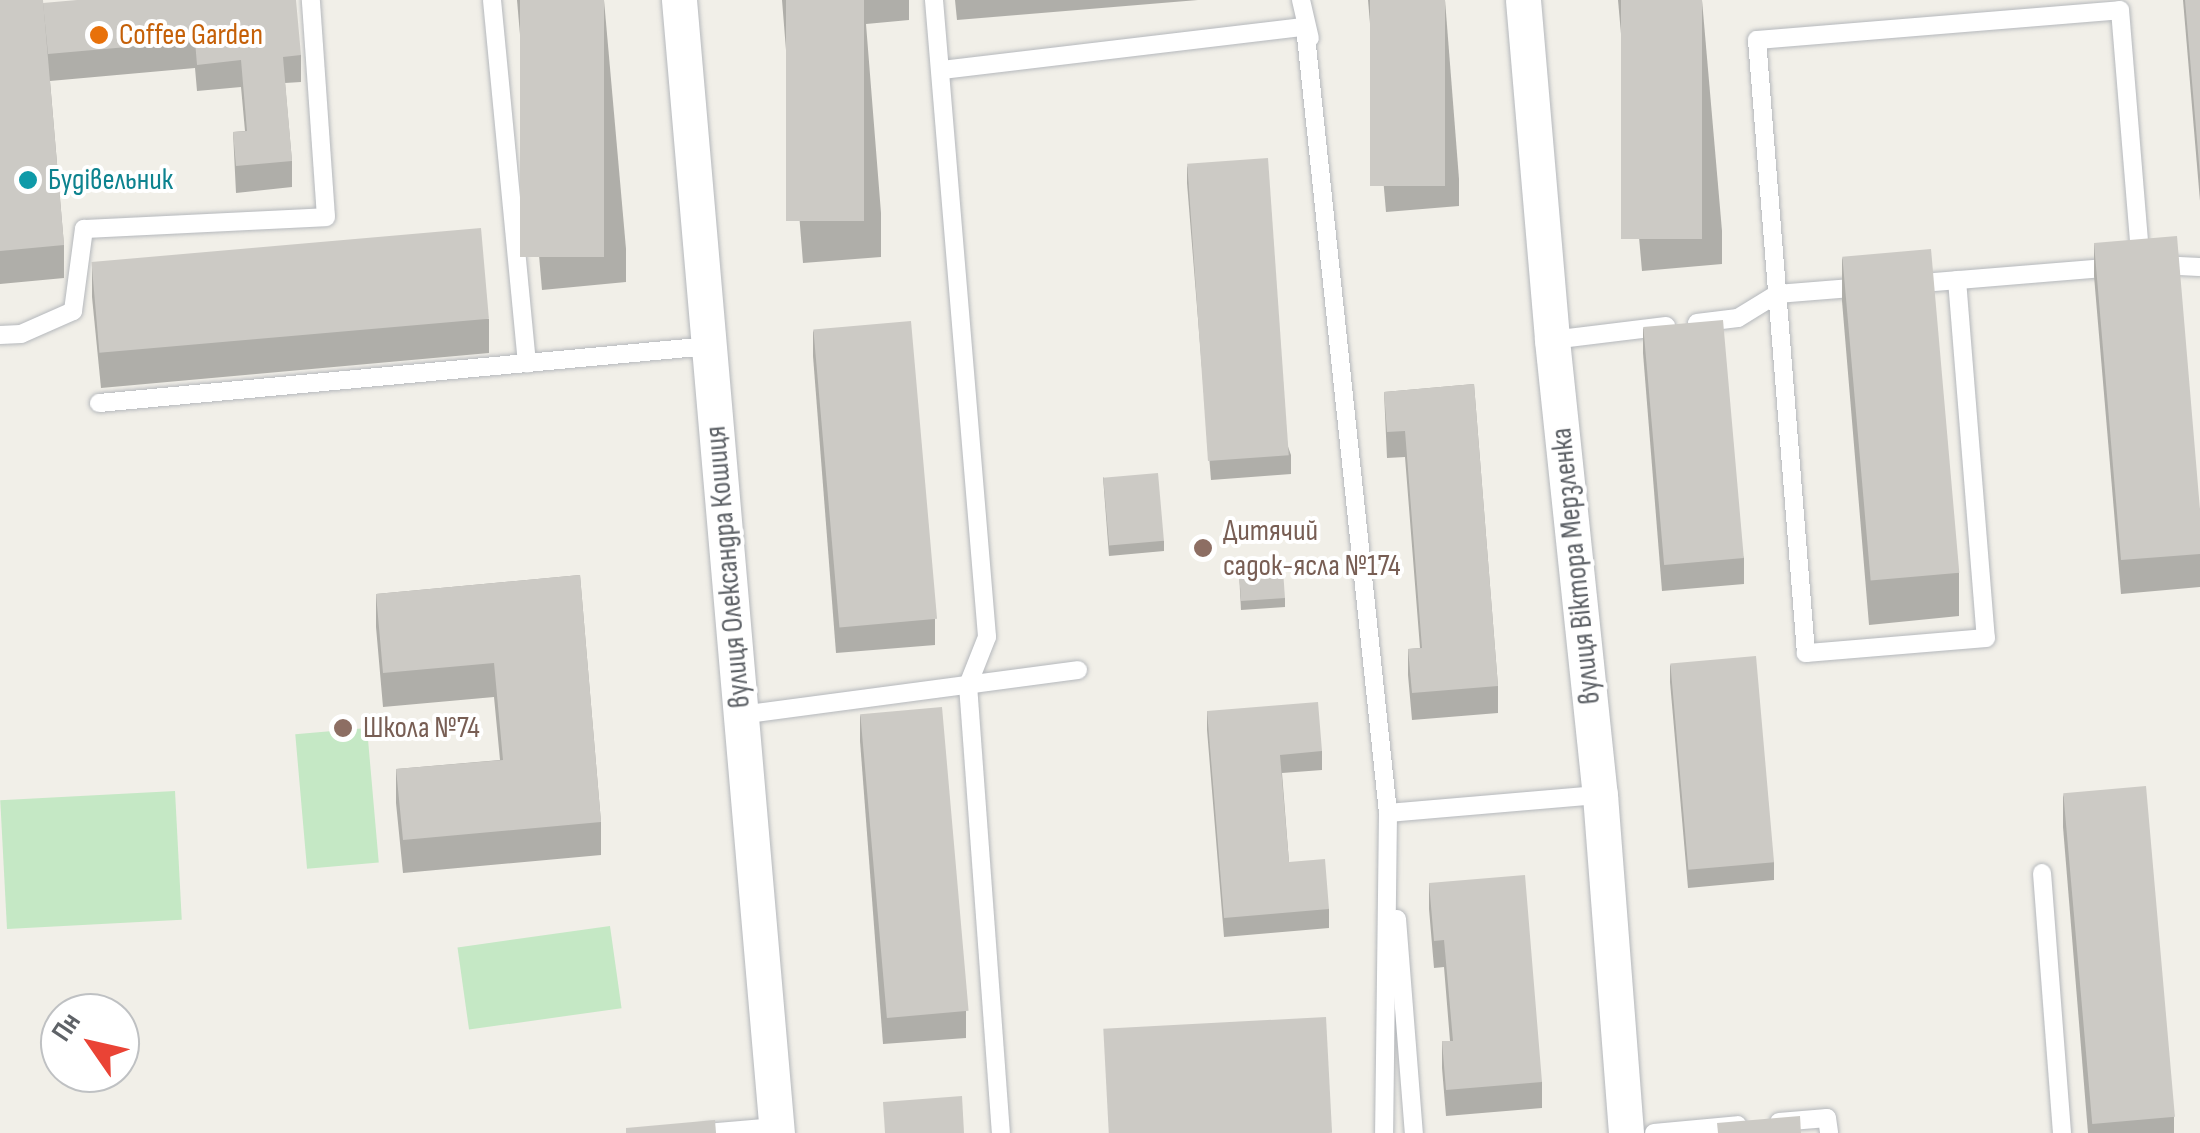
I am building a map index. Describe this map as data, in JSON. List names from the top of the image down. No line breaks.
{"streets":{"street":["вулиця Віктора Мерзленка","вулиця Олександра Кошиця"]},"places":["Coffee Garden","Будівельник","Дитячий садок-ясла №174","Школа №74"],"north":"top left"}
